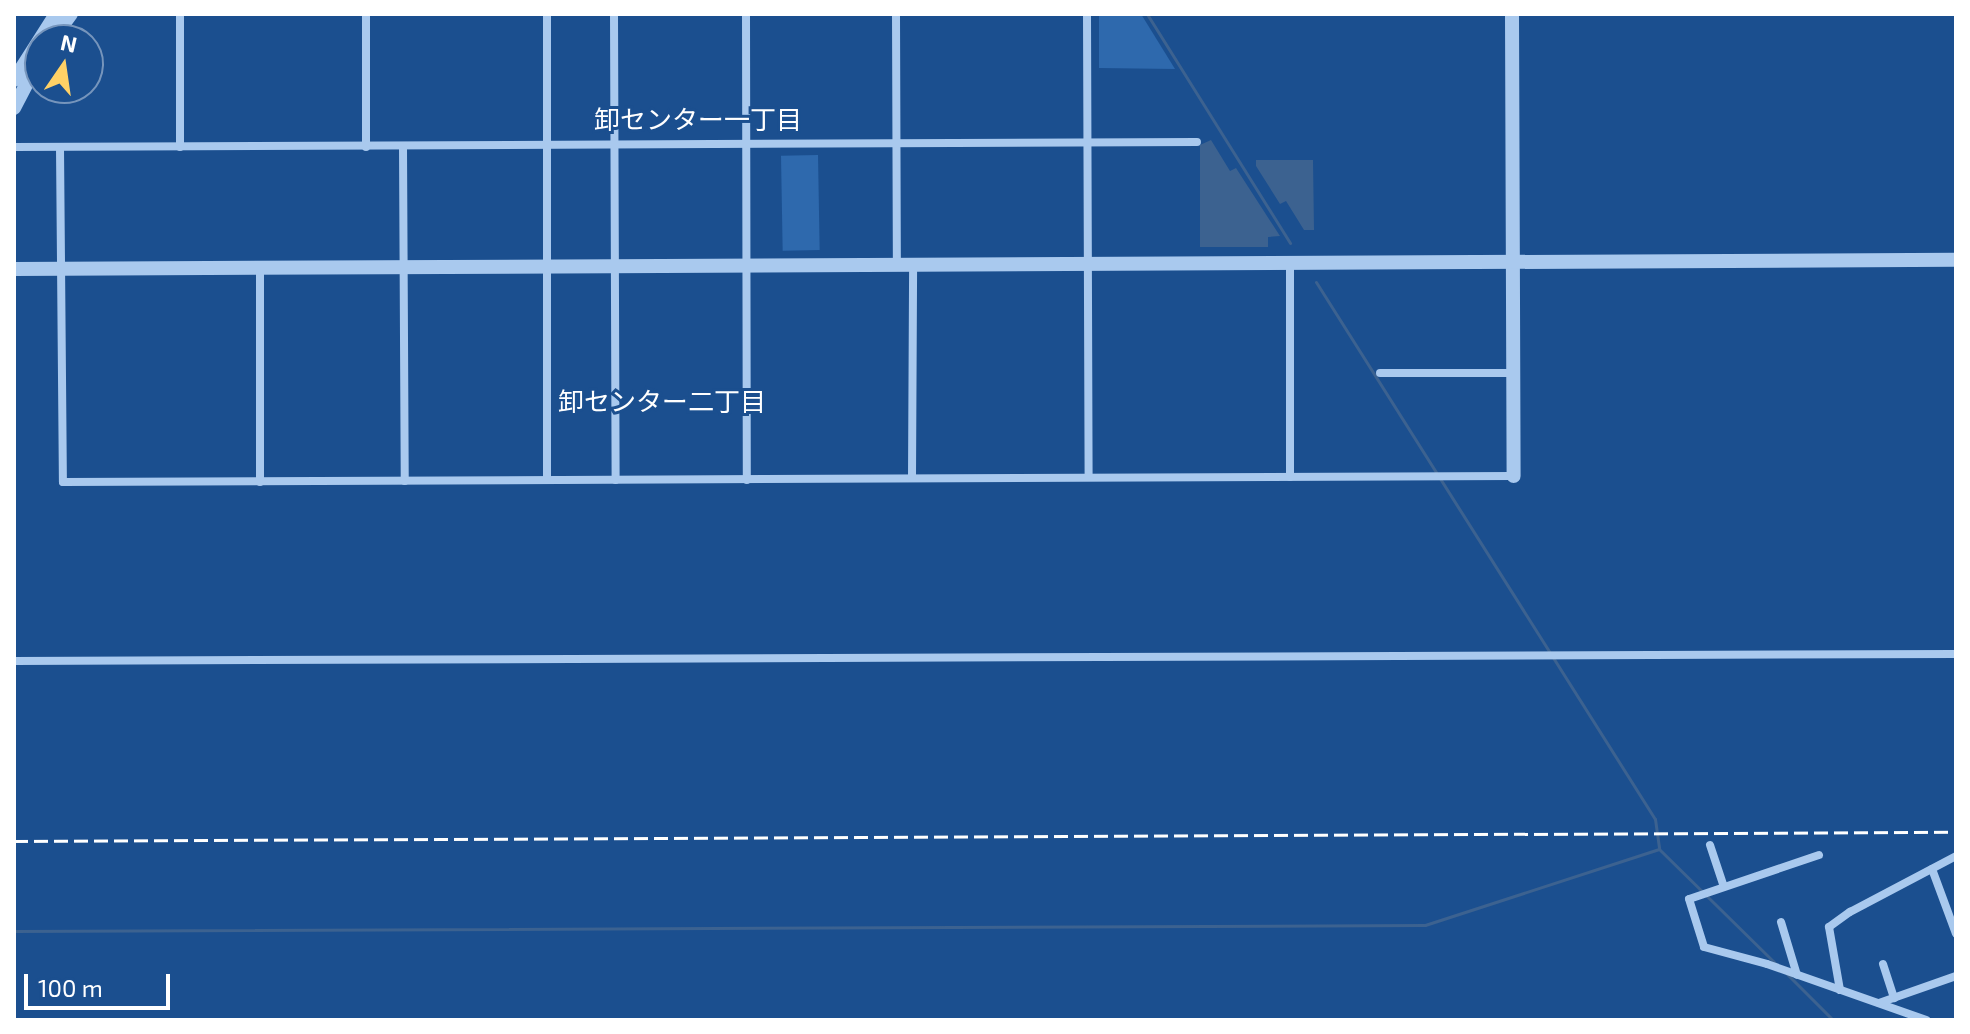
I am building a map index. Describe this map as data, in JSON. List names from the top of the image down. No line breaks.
{"districts":["卸センター一丁目","卸センター二丁目"],"scale_bar":"100 m","north":"top"}
